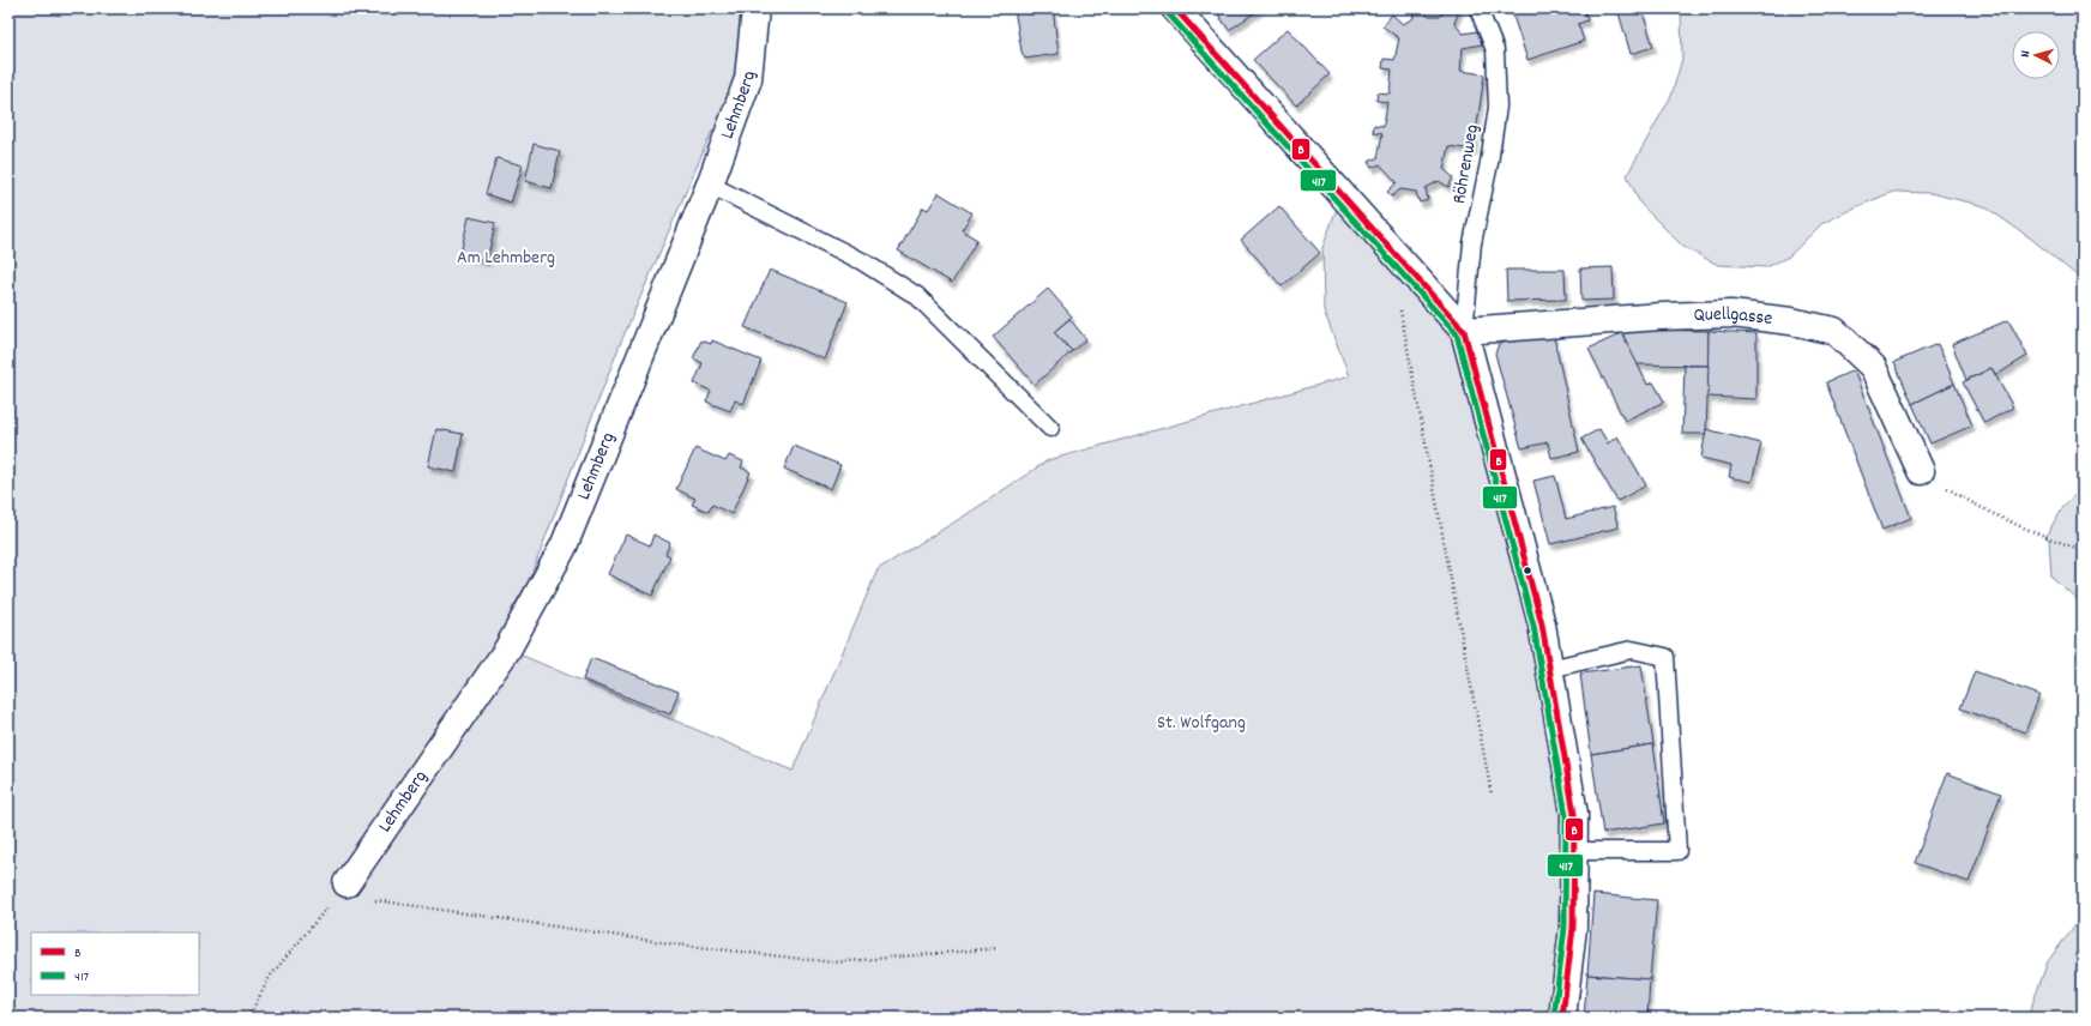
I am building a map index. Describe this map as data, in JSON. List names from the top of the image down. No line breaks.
{"streets":{"street":["Lehmberg","Quellgasse"],"lane":["Röhrenweg"]},"crossings":[["Röhrenweg","Quellgasse"]],"parks":["Am Lehmberg","St. Wolfgang"],"lines":["transit line B","transit line 417"],"legend":["B","417"],"north":"left"}
